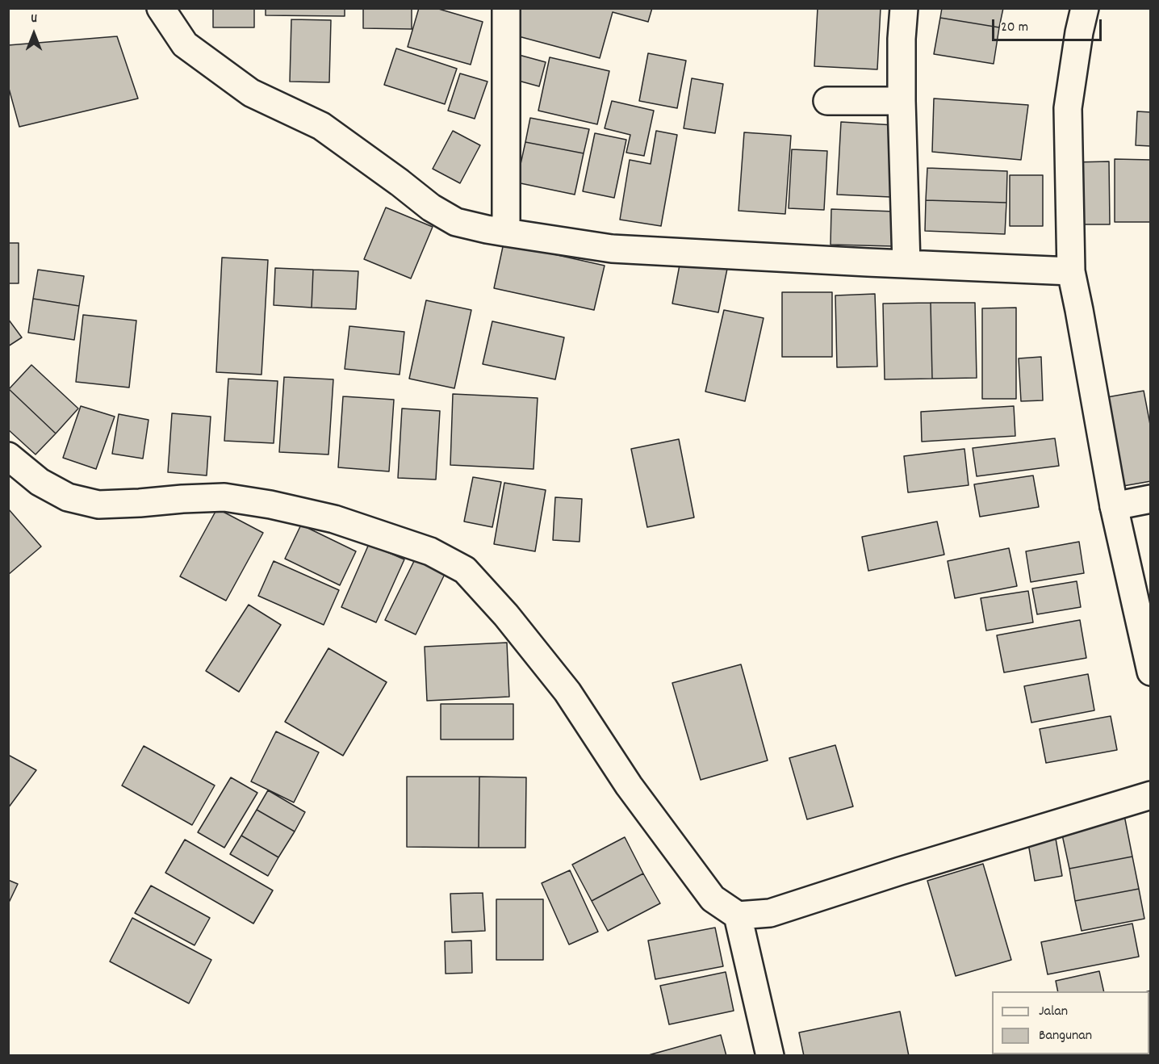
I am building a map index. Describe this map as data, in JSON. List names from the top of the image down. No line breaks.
{"legend":["Jalan","Bangunan"],"scale_bar":"20 m","north":"top"}
